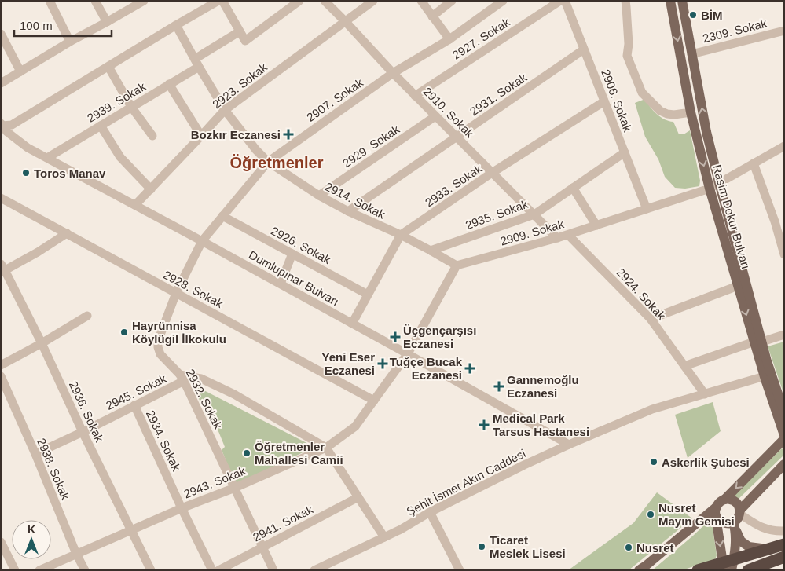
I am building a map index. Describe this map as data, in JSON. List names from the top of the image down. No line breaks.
{"streets":{"main road":["Rasim Dokur Bulvarı"],"street":["2309. Sokak","2927. Sokak","2923. Sokak","2931. Sokak","2907. Sokak","2906. Sokak","2939. Sokak","2910. Sokak","2929. Sokak","2933. Sokak","2914. Sokak","2935. Sokak","2909. Sokak","2926. Sokak","Dumlupınar Bulvarı","2928. Sokak","2924. Sokak","2945. Sokak","2932. Sokak","2936. Sokak","2934. Sokak","2938. Sokak","2943. Sokak","Şehit İsmet Akın Caddesi","2941. Sokak"]},"crossings":[["2927. Sokak","2910. Sokak"],["2923. Sokak","2910. Sokak"],["2923. Sokak","2914. Sokak"],["2923. Sokak","Dumlupınar Bulvarı"],["2931. Sokak","2906. Sokak"],["2931. Sokak","2910. Sokak"],["2931. Sokak","2914. Sokak"],["2907. Sokak","2910. Sokak"],["2907. Sokak","2914. Sokak"],["2907. Sokak","2926. Sokak"],["2907. Sokak","Dumlupınar Bulvarı"],["2907. Sokak","2932. Sokak"],["2906. Sokak","2933. Sokak"],["2906. Sokak","2935. Sokak"],["2906. Sokak","2909. Sokak"],["2939. Sokak","2914. Sokak"],["2939. Sokak","Dumlupınar Bulvarı"],["2910. Sokak","2929. Sokak"],["2910. Sokak","2933. Sokak"],["2910. Sokak","2935. Sokak"],["2910. Sokak","2909. Sokak"],["2929. Sokak","2914. Sokak"],["2933. Sokak","2914. Sokak"],["2933. Sokak","2926. Sokak"],["2933. Sokak","Dumlupınar Bulvarı"],["2914. Sokak","2935. Sokak"],["2914. Sokak","2909. Sokak"],["Rasim Dokur Bulvarı","2909. Sokak"],["Rasim Dokur Bulvarı","Şehit İsmet Akın Caddesi"],["2909. Sokak","2924. Sokak"],["Dumlupınar Bulvarı","2932. Sokak"],["Dumlupınar Bulvarı","2943. Sokak"],["Dumlupınar Bulvarı","Şehit İsmet Akın Caddesi"],["2928. Sokak","2932. Sokak"],["2928. Sokak","2943. Sokak"],["2924. Sokak","Şehit İsmet Akın Caddesi"],["2945. Sokak","2932. Sokak"],["2945. Sokak","2936. Sokak"],["2945. Sokak","2934. Sokak"],["2945. Sokak","2938. Sokak"],["2932. Sokak","2943. Sokak"],["2932. Sokak","2941. Sokak"],["2936. Sokak","2943. Sokak"],["2934. Sokak","2943. Sokak"],["2938. Sokak","2943. Sokak"]],"districts":["Öğretmenler"],"places":{"other":["BİM","Toros Manav","Hayrünnisa Köylügil İlkokulu","Öğretmenler Mahallesi Camii","Askerlik Şubesi","Nusret Mayın Gemisi","Ticaret Meslek Lisesi","Nusret"],"health":["Bozkır Eczanesi","Üçgençarşısı Eczanesi","Yeni Eser Eczanesi","Tuğçe Bucak Eczanesi","Gannemoğlu Eczanesi","Medical Park Tarsus Hastanesi"]},"scale_bar":"100 m","north":"top"}
